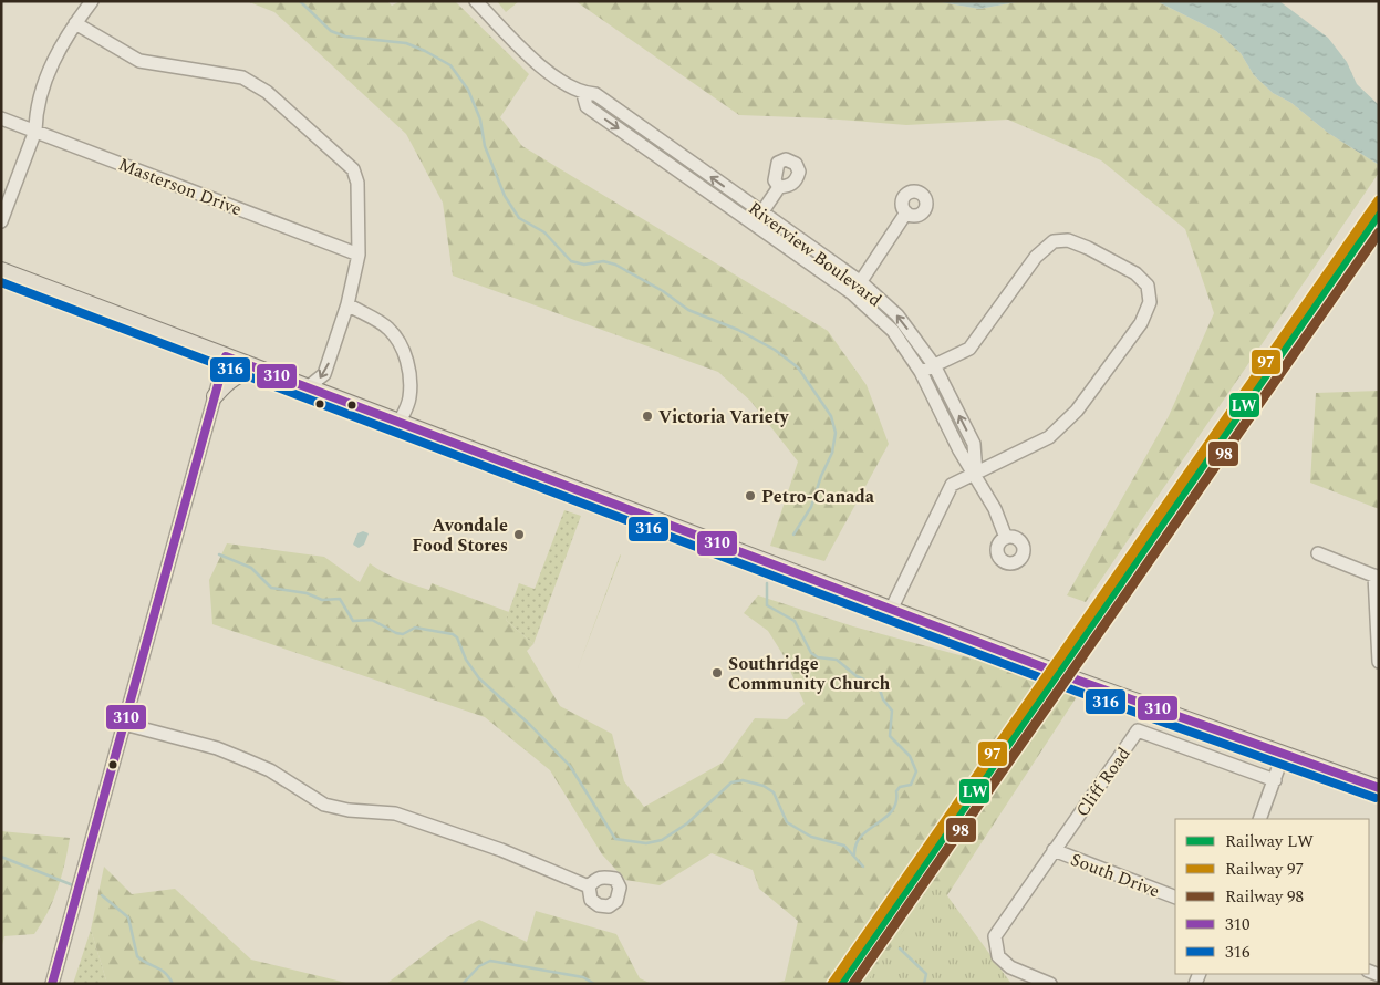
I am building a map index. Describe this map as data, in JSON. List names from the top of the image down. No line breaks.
{"streets":{"street":["Masterson Drive","Riverview Boulevard","Cliff Road","South Drive"]},"crossings":[["Cliff Road","South Drive"]],"places":["Victoria Variety","Petro-Canada","Avondale Food Stores","Southridge Community Church"],"lines":["rail line 97","rail line LW","rail line 98","transit line 316","transit line 310"],"legend":["Railway LW","Railway 97","Railway 98","310","316"]}
